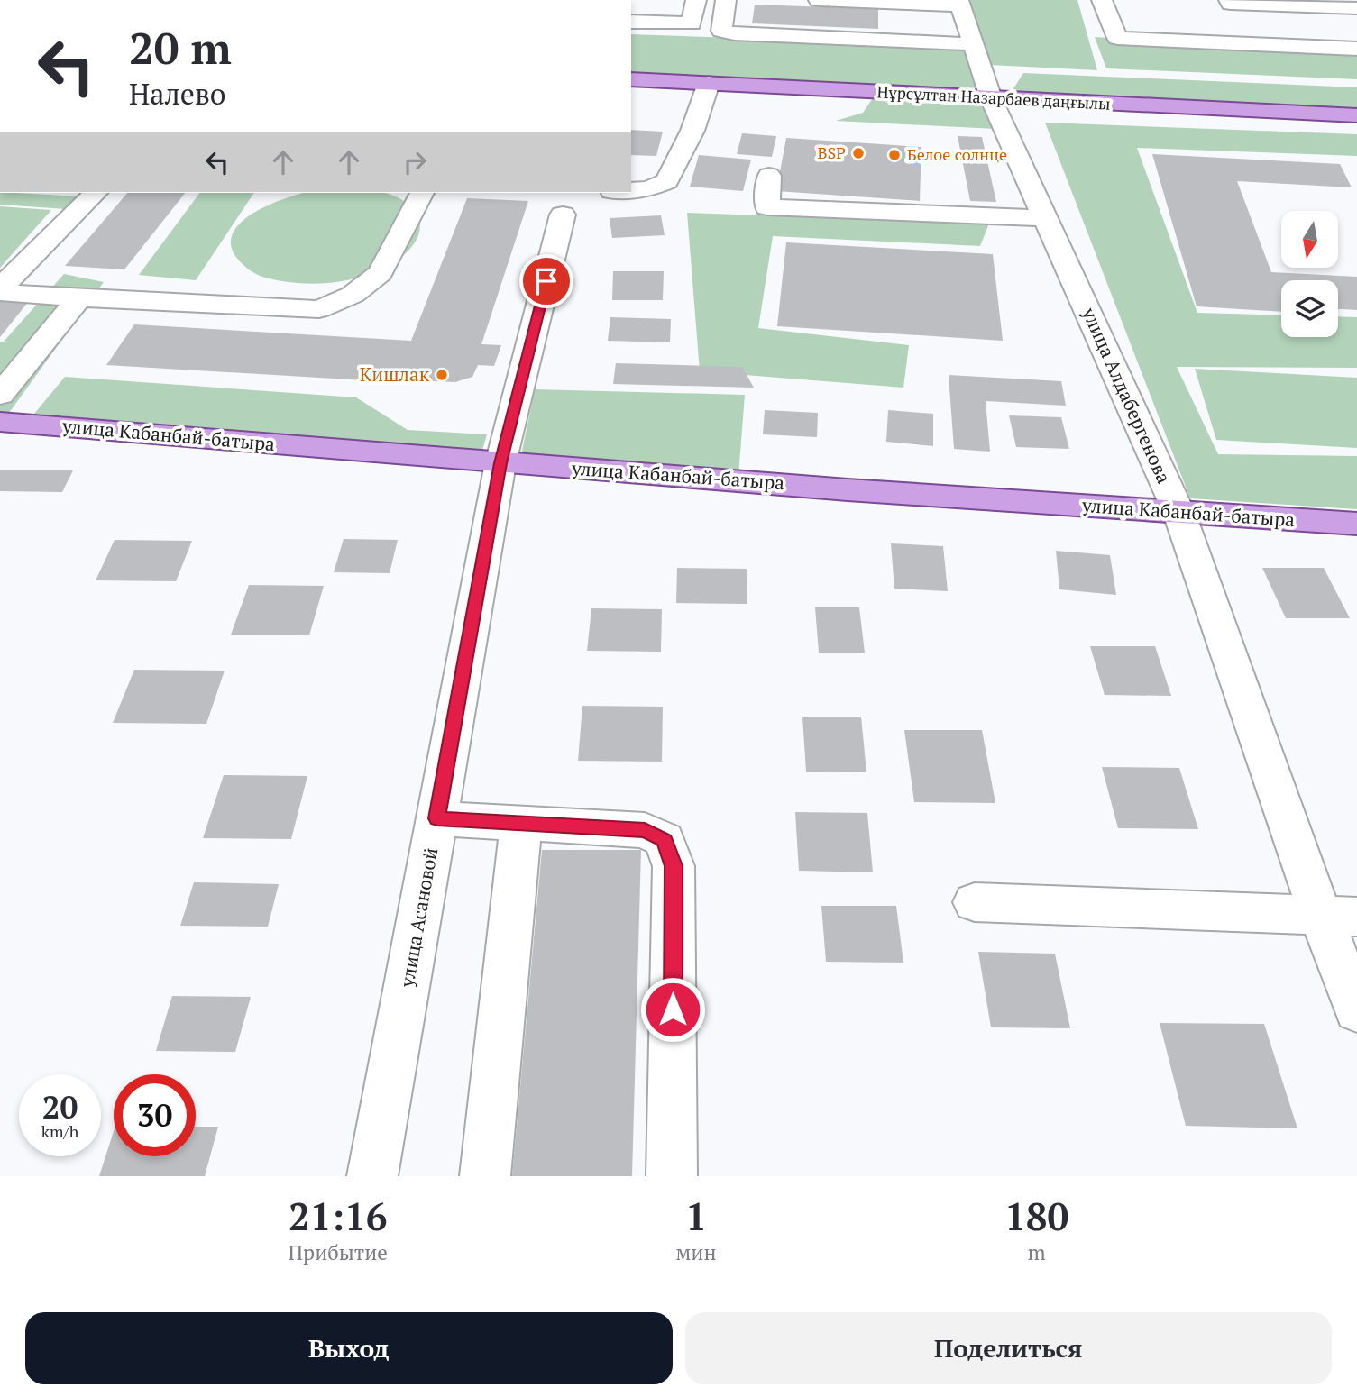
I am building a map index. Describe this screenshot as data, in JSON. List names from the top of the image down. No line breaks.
{"streets":{"main road":["Нұрсұлтан Назарбаев даңғылы","улица Кабанбай-батыра"],"street":["улица Алдабергенова","улица Асановой"]},"crossings":[["Нұрсұлтан Назарбаев даңғылы","улица Алдабергенова"],["улица Алдабергенова","улица Кабанбай-батыра"],["улица Кабанбай-батыра","улица Асановой"]],"places":["BSP","Белое солнце","Кишлак"],"north":"bottom","page":{"turn":["20 m","Налево"],"speed":"20 km/h","limit":"30","eta":["21:16","Прибытие","1","мин","180","m"],"buttons":["Выход","Поделиться"]}}
